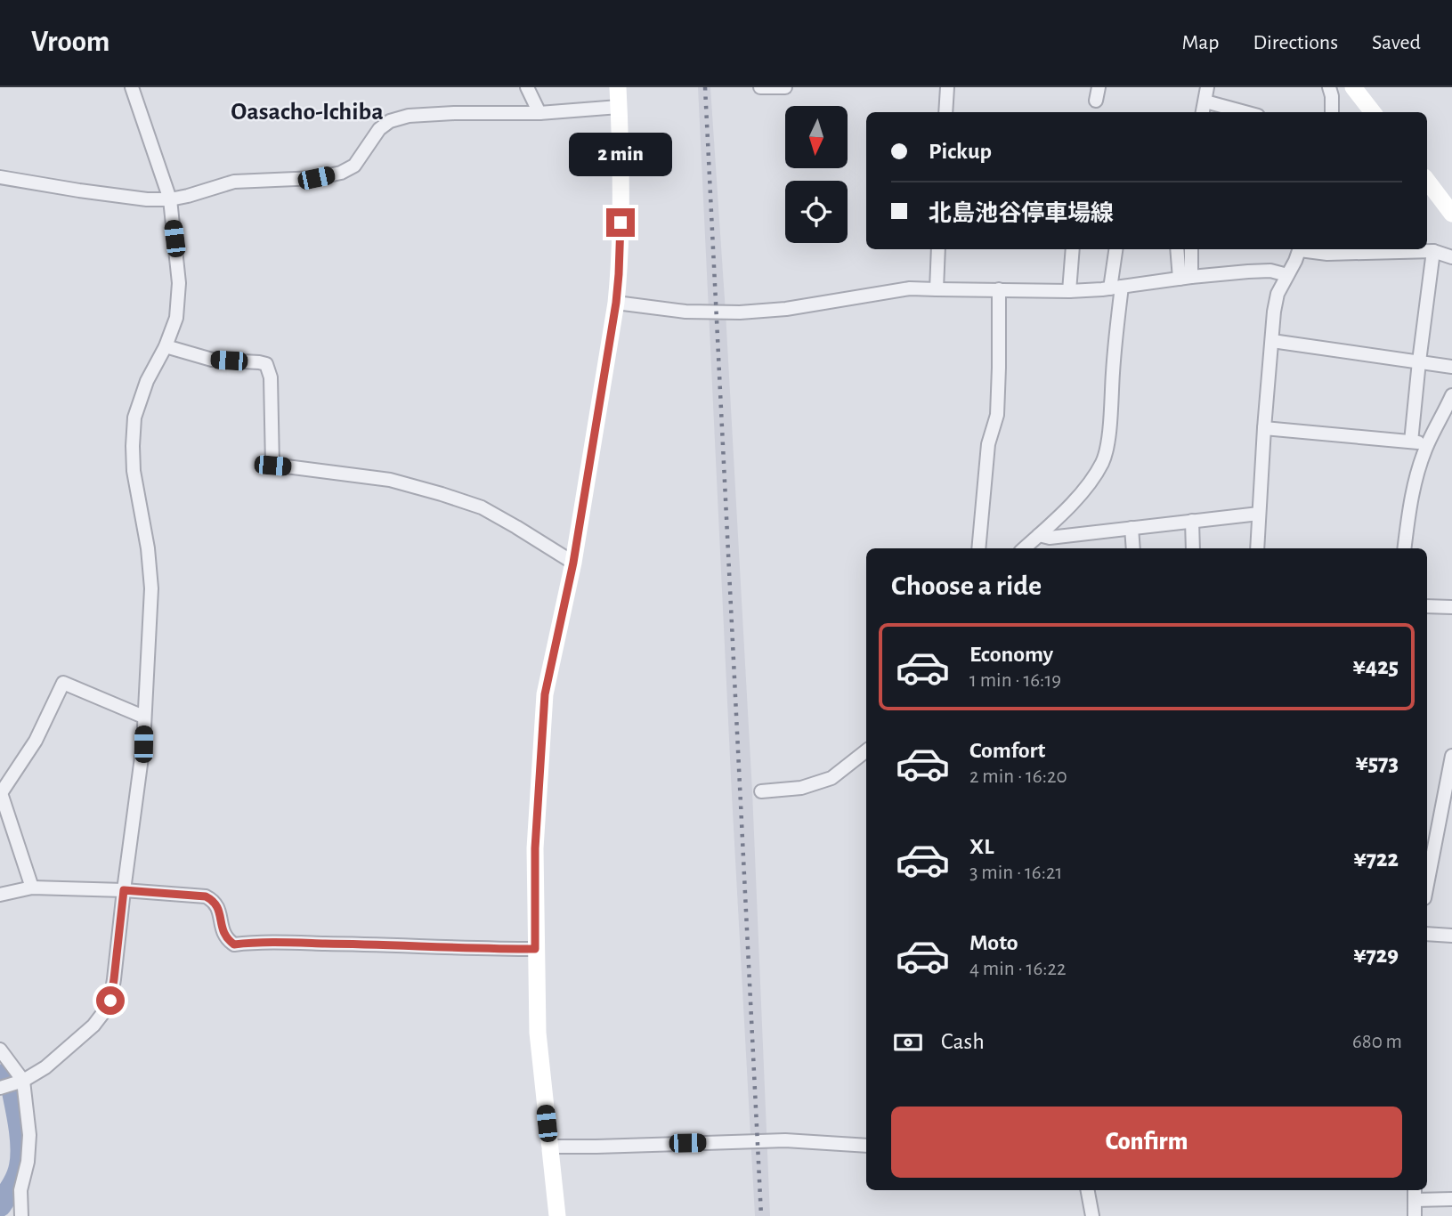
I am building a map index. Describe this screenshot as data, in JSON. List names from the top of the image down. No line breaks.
{"districts":["Oasacho-Ichiba"],"north":"bottom","page":{"header":"Vroom","nav":["Map","Directions","Saved"],"banner":["Pickup","北島池谷停車場線"],"bubble":"2 min","heading":"Choose a ride","list":[{"name":"Economy","note":"1 min · 16:19","value":"¥425"},{"name":"Comfort","note":"2 min · 16:20","value":"¥573"},{"name":"XL","note":"3 min · 16:21","value":"¥722"},{"name":"Moto","note":"4 min · 16:22","value":"¥729"}],"pay":["Cash","680 m"],"buttons":"Confirm"}}
